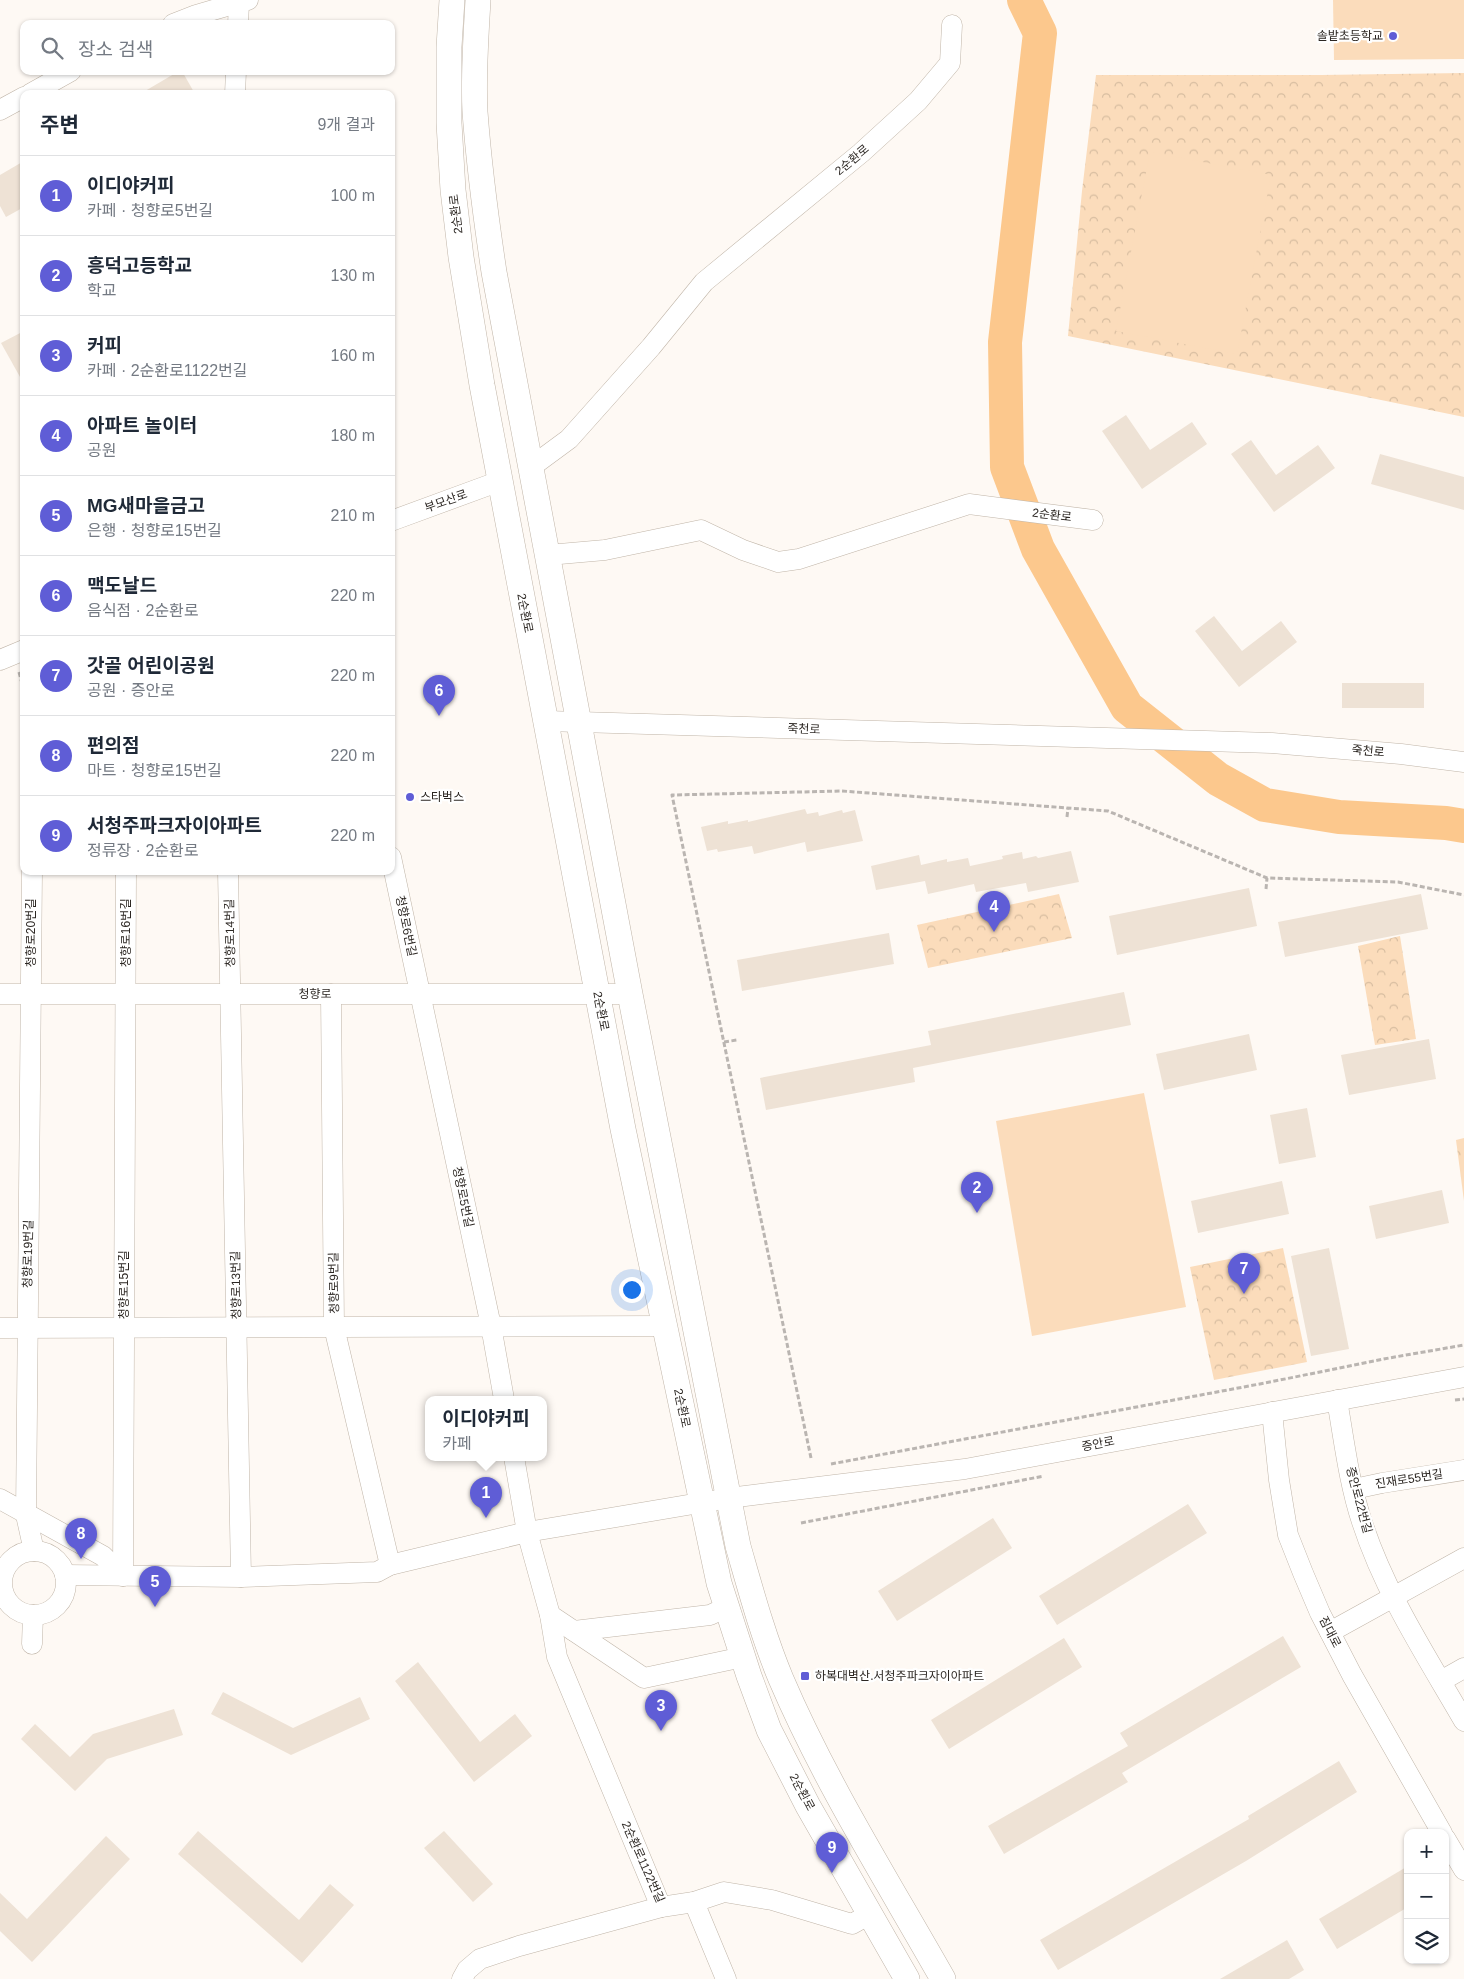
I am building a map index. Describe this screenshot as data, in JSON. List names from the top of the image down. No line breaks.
{"streets":{"main road":["2순환로"],"street":["부모산로","죽천로","청향로6번길","청향로20번길","청향로16번길","청향로14번길","청향로","청향로5번길","청향로19번길","청향로9번길","청향로15번길","청향로13번길","증안로","진재로55번길","증안로22번길","짐대로","2순환로1122번길"]},"crossings":[["2순환로","부모산로"],["2순환로","죽천로"],["2순환로","청향로"],["2순환로","증안로"],["2순환로","2순환로1122번길"],["청향로6번길","청향로"],["청향로6번길","청향로5번길"],["청향로20번길","청향로"],["청향로20번길","청향로19번길"],["청향로16번길","청향로"],["청향로16번길","청향로15번길"],["청향로14번길","청향로"],["청향로14번길","청향로13번길"],["청향로","청향로5번길"],["청향로","청향로19번길"],["청향로","청향로9번길"],["청향로","청향로15번길"],["청향로","청향로13번길"],["청향로19번길","증안로"],["청향로9번길","증안로"],["청향로15번길","증안로"],["청향로13번길","증안로"],["증안로","증안로22번길"],["증안로","짐대로"],["진재로55번길","증안로22번길"]],"places":{"other":["솔밭초등학교","스타벅스"],"transit":["하복대벽산.서청주파크자이아파트"]},"page":{"search":"장소 검색","heading":["주변","9개 결과"],"list":[{"mark":"1","name":"이디야커피","note":"카페 · 청향로5번길","value":"100 m"},{"mark":"2","name":"흥덕고등학교","note":"학교","value":"130 m"},{"mark":"3","name":"커피","note":"카페 · 2순환로1122번길","value":"160 m"},{"mark":"4","name":"아파트 놀이터","note":"공원","value":"180 m"},{"mark":"5","name":"MG새마을금고","note":"은행 · 청향로15번길","value":"210 m"},{"mark":"6","name":"맥도날드","note":"음식점 · 2순환로","value":"220 m"},{"mark":"7","name":"갓골 어린이공원","note":"공원 · 증안로","value":"220 m"},{"mark":"8","name":"편의점","note":"마트 · 청향로15번길","value":"220 m"},{"mark":"9","name":"서청주파크자이아파트","note":"정류장 · 2순환로","value":"220 m"}],"pins":["6","4","2","7","1","8","5","3","9"],"popup":["이디야커피","카페"],"map_buttons":["+","−"]}}
